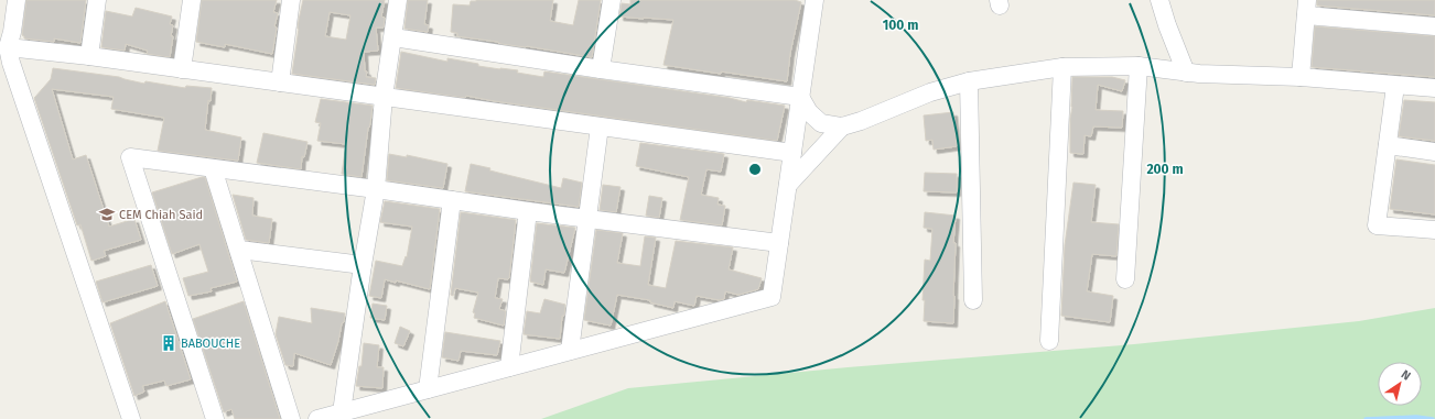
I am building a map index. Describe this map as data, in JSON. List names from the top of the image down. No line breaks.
{"places":{"school or university":["CEM Chiah Said"],"building":["BABOUCHE"]},"north":"top right","rings":["100 m","200 m"]}
